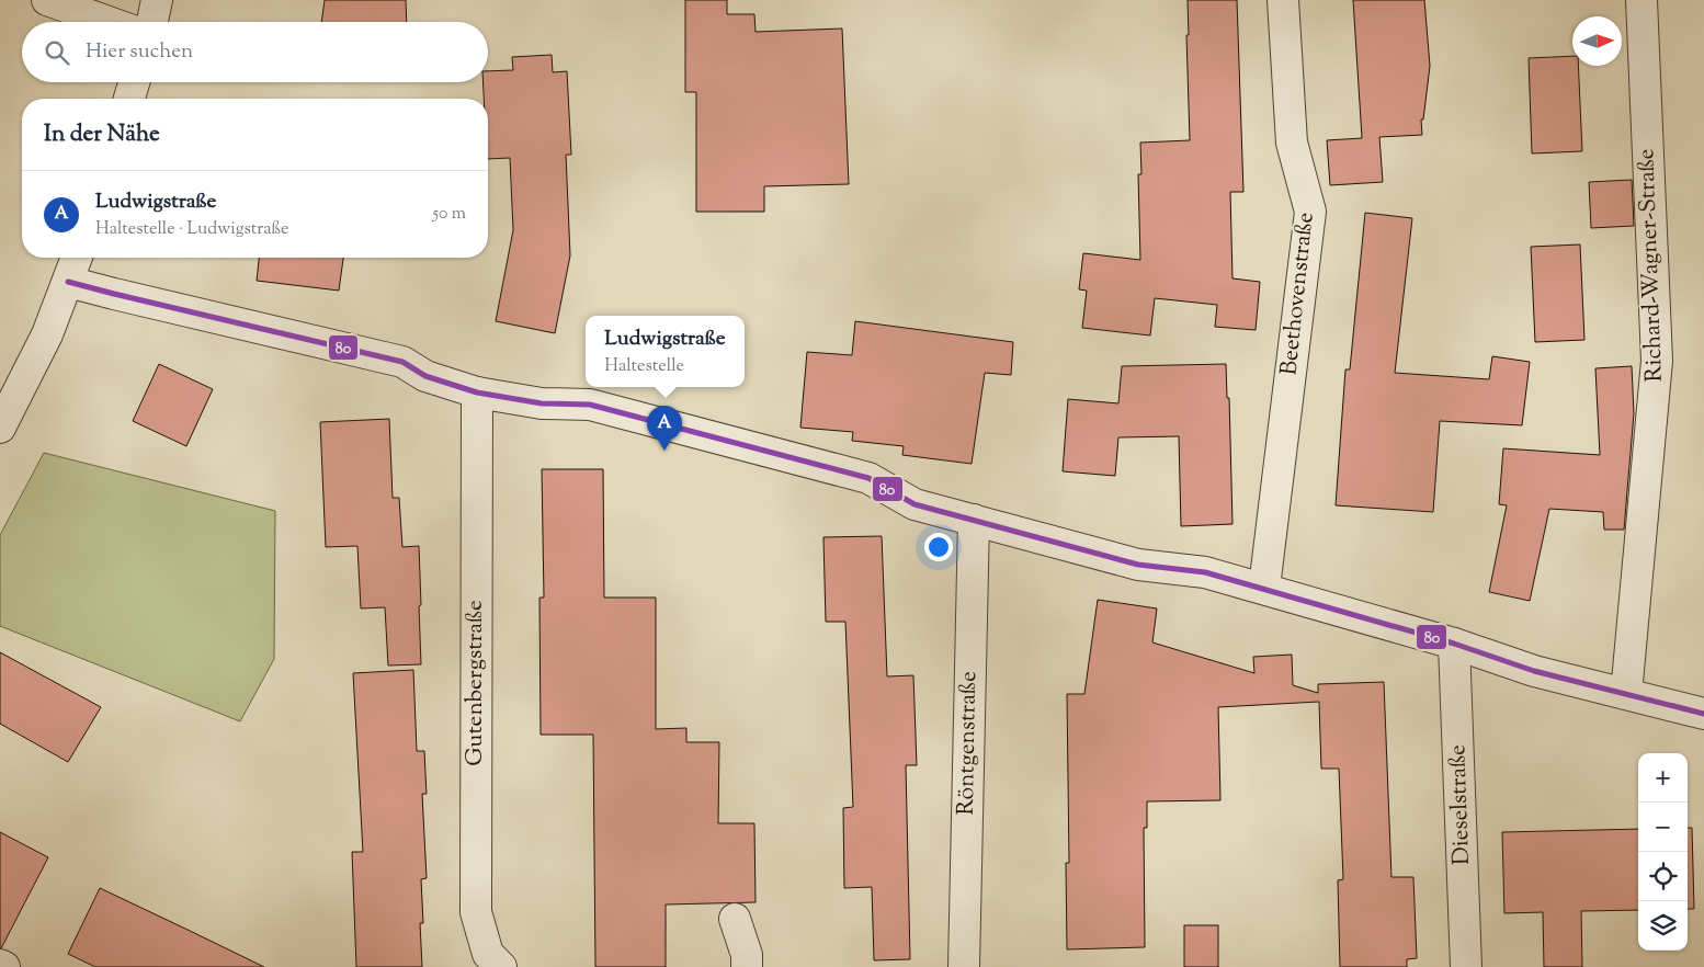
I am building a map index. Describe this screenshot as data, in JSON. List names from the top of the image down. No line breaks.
{"streets":{"street":["Richard-Wagner-Straße","Beethovenstraße","Gutenbergstraße","Röntgenstraße","Dieselstraße"]},"lines":["transit line 80"],"north":"right","page":{"search":"Hier suchen","heading":"In der Nähe","list":[{"mark":"A","name":"Ludwigstraße","note":"Haltestelle · Ludwigstraße","value":"50 m"}],"popup":["Ludwigstraße","Haltestelle"],"pins":"A","map_buttons":["+","−"]}}
